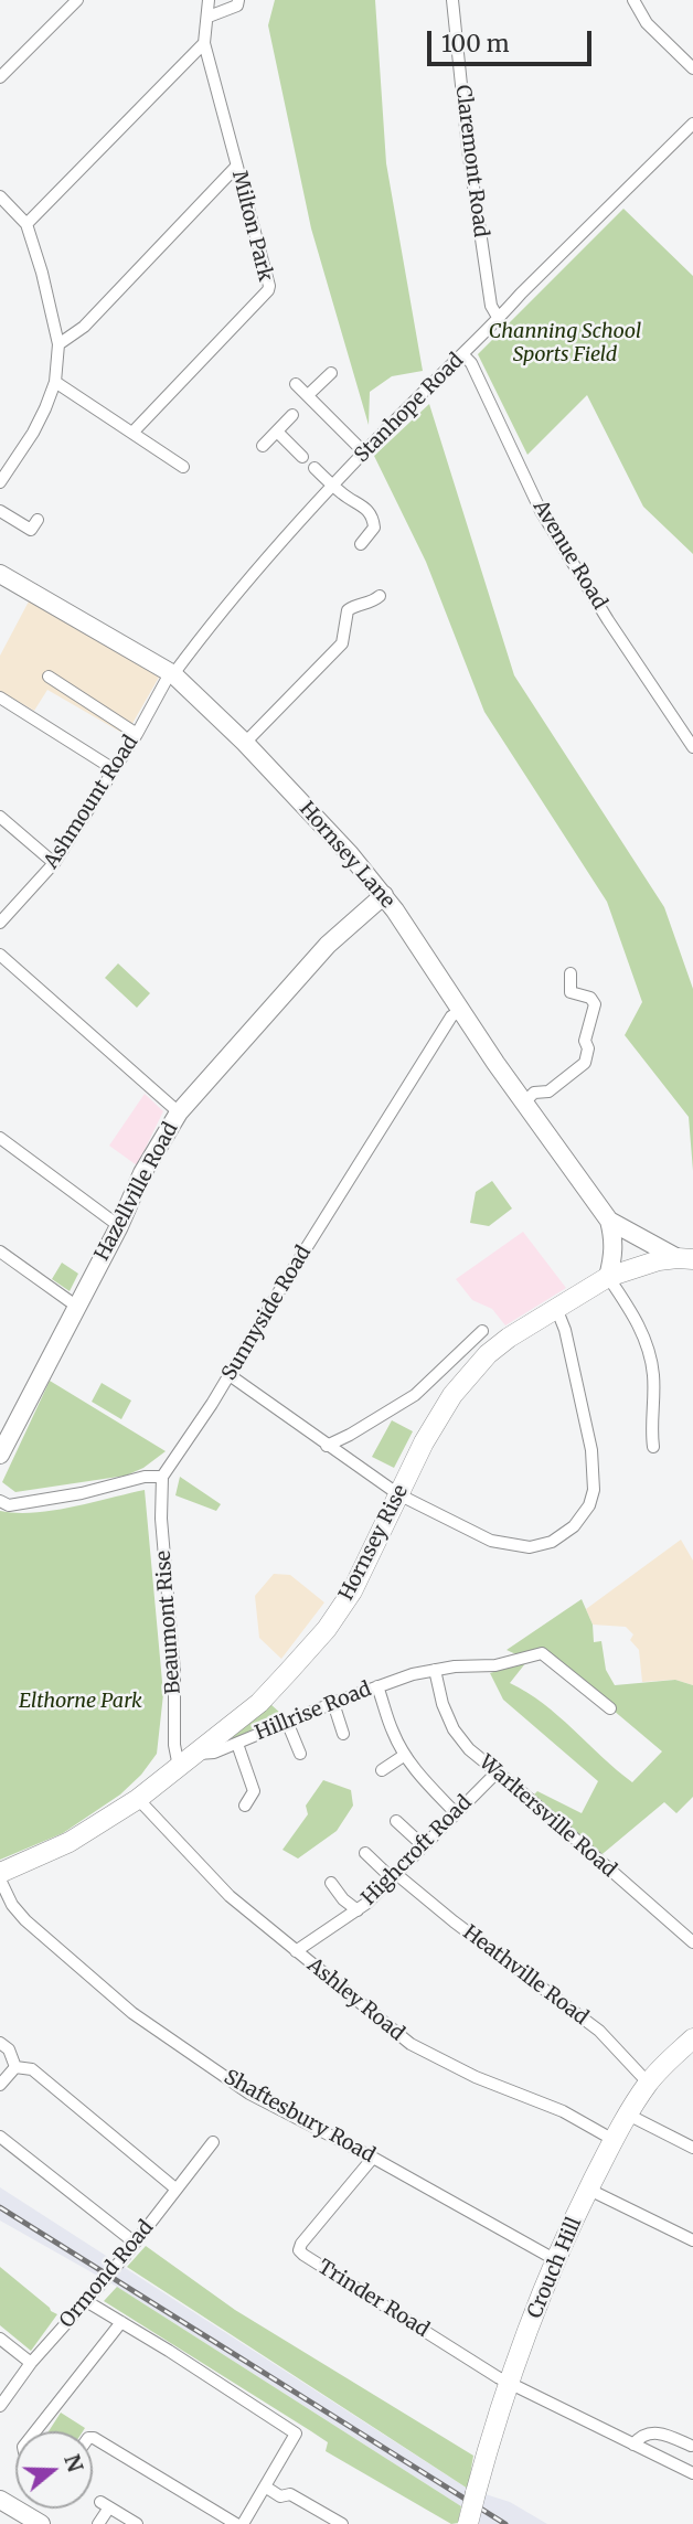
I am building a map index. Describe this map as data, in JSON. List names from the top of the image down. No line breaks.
{"streets":{"main road":["Hornsey Lane","Hazellville Road","Hornsey Rise","Crouch Hill"],"street":["Claremont Road","Milton Park","Stanhope Road","Avenue Road","Ashmount Road","Sunnyside Road","Beaumont Rise","Hillrise Road","Warltersville Road","Highcroft Road","Heathville Road","Ashley Road","Shaftesbury Road","Ormond Road","Trinder Road"]},"crossings":[["Claremont Road","Stanhope Road"],["Stanhope Road","Avenue Road"],["Stanhope Road","Ashmount Road"],["Stanhope Road","Hornsey Lane"],["Ashmount Road","Hornsey Lane"],["Hornsey Lane","Hazellville Road"],["Hornsey Lane","Sunnyside Road"],["Hornsey Lane","Hornsey Rise"],["Sunnyside Road","Beaumont Rise"],["Hornsey Rise","Beaumont Rise"],["Hornsey Rise","Hillrise Road"],["Hornsey Rise","Ashley Road"],["Hillrise Road","Warltersville Road"],["Warltersville Road","Highcroft Road"],["Highcroft Road","Heathville Road"],["Highcroft Road","Ashley Road"],["Heathville Road","Crouch Hill"],["Ashley Road","Crouch Hill"],["Shaftesbury Road","Crouch Hill"],["Shaftesbury Road","Trinder Road"],["Crouch Hill","Trinder Road"]],"parks":["Channing School Sports Field","Elthorne Park"],"scale_bar":"100 m","north":"right"}
